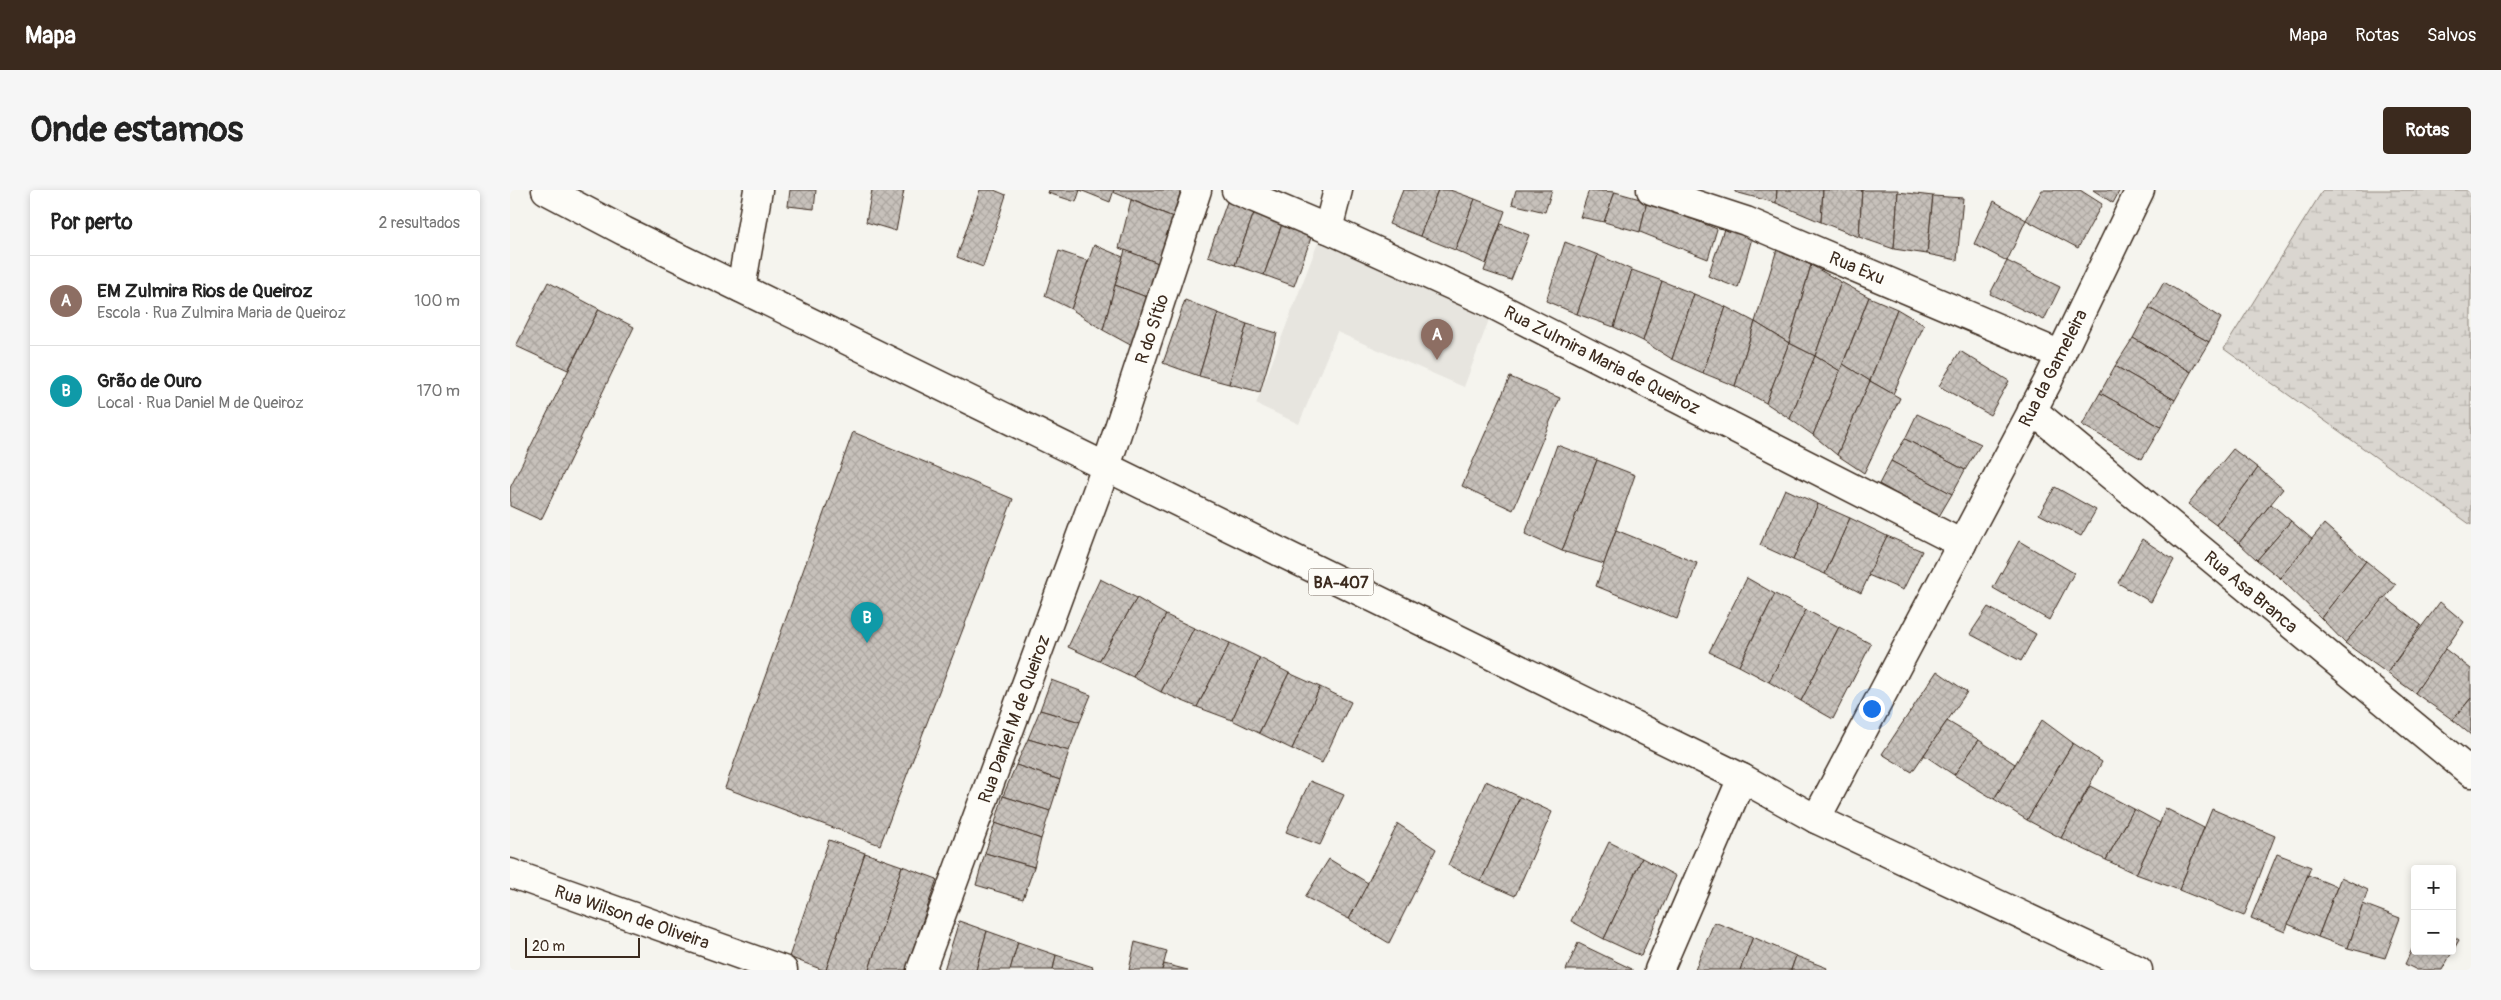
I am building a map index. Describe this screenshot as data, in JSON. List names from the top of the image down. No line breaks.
{"streets":{"street":["Rua Exu","R do Sítio","Rua Zulmira Maria de Queiroz","Rua da Gameleira","BA-407","Rua Asa Branca","Rua Daniel M de Queiroz","Rua Wilson de Oliveira"]},"crossings":[["Rua Exu","Rua da Gameleira"],["R do Sítio","BA-407"],["R do Sítio","Rua Daniel M de Queiroz"],["Rua Zulmira Maria de Queiroz","Rua da Gameleira"],["Rua da Gameleira","BA-407"],["Rua da Gameleira","Rua Asa Branca"],["BA-407","Rua Daniel M de Queiroz"]],"scale_bar":"20 m","page":{"header":"Mapa","nav":["Mapa","Rotas","Salvos"],"buttons":"Rotas","title":"Onde estamos","heading":["Por perto","2 resultados"],"list":[{"mark":"A","name":"EM Zulmira Rios de Queiroz","note":"Escola · Rua Zulmira Maria de Queiroz","value":"100 m"},{"mark":"B","name":"Grão de Ouro","note":"Local · Rua Daniel M de Queiroz","value":"170 m"}],"pins":["A","B"],"map_buttons":["+","−"],"scale":"20 m"}}
